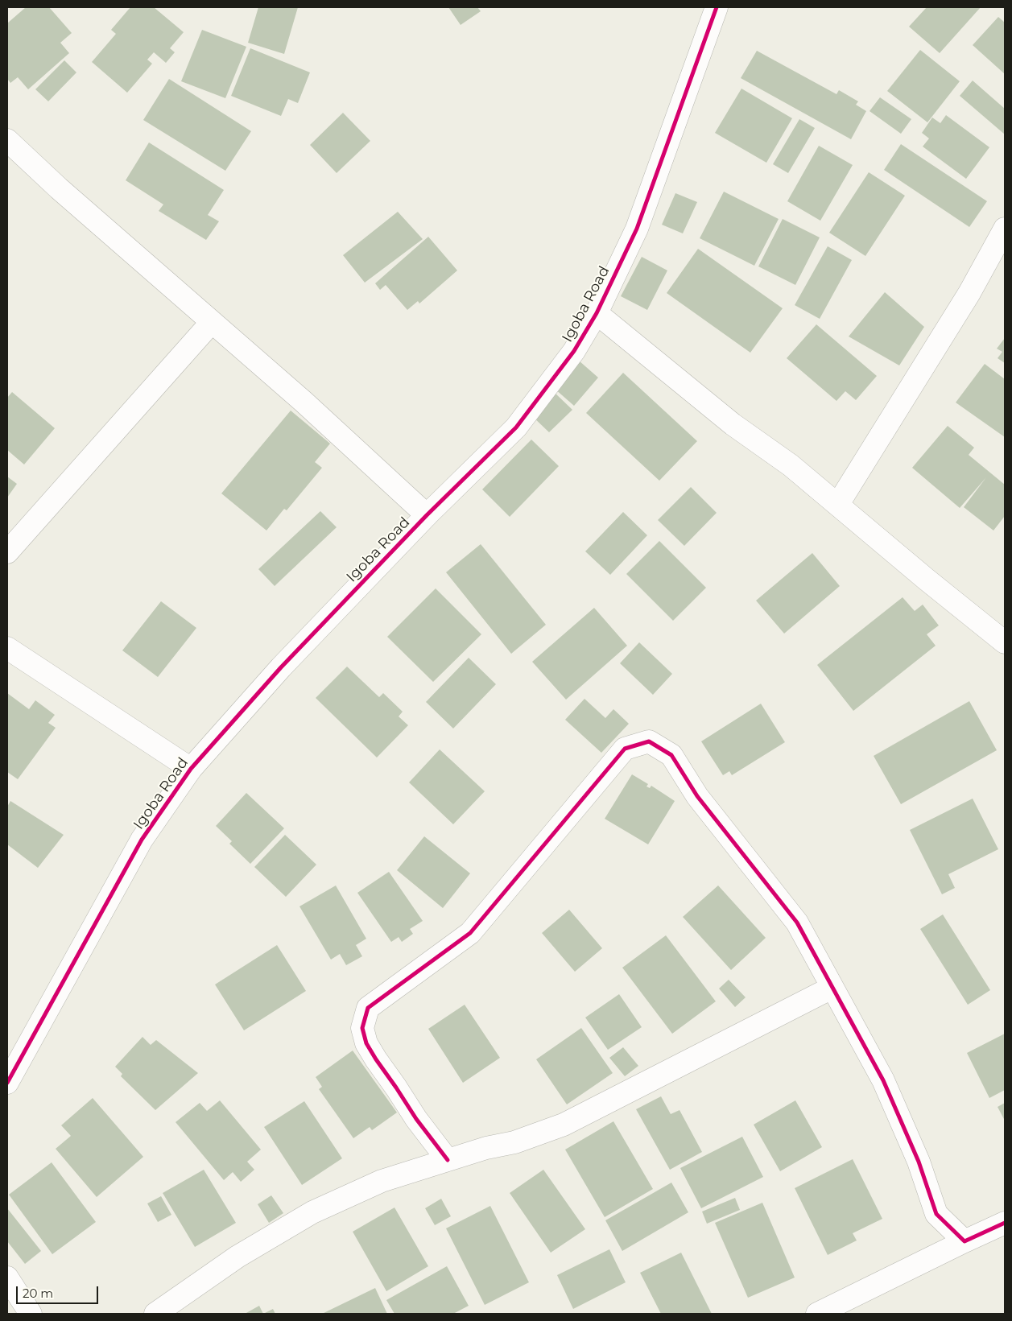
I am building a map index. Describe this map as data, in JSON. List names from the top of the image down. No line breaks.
{"streets":{"street":["Igoba Road"]},"scale_bar":"20 m"}
